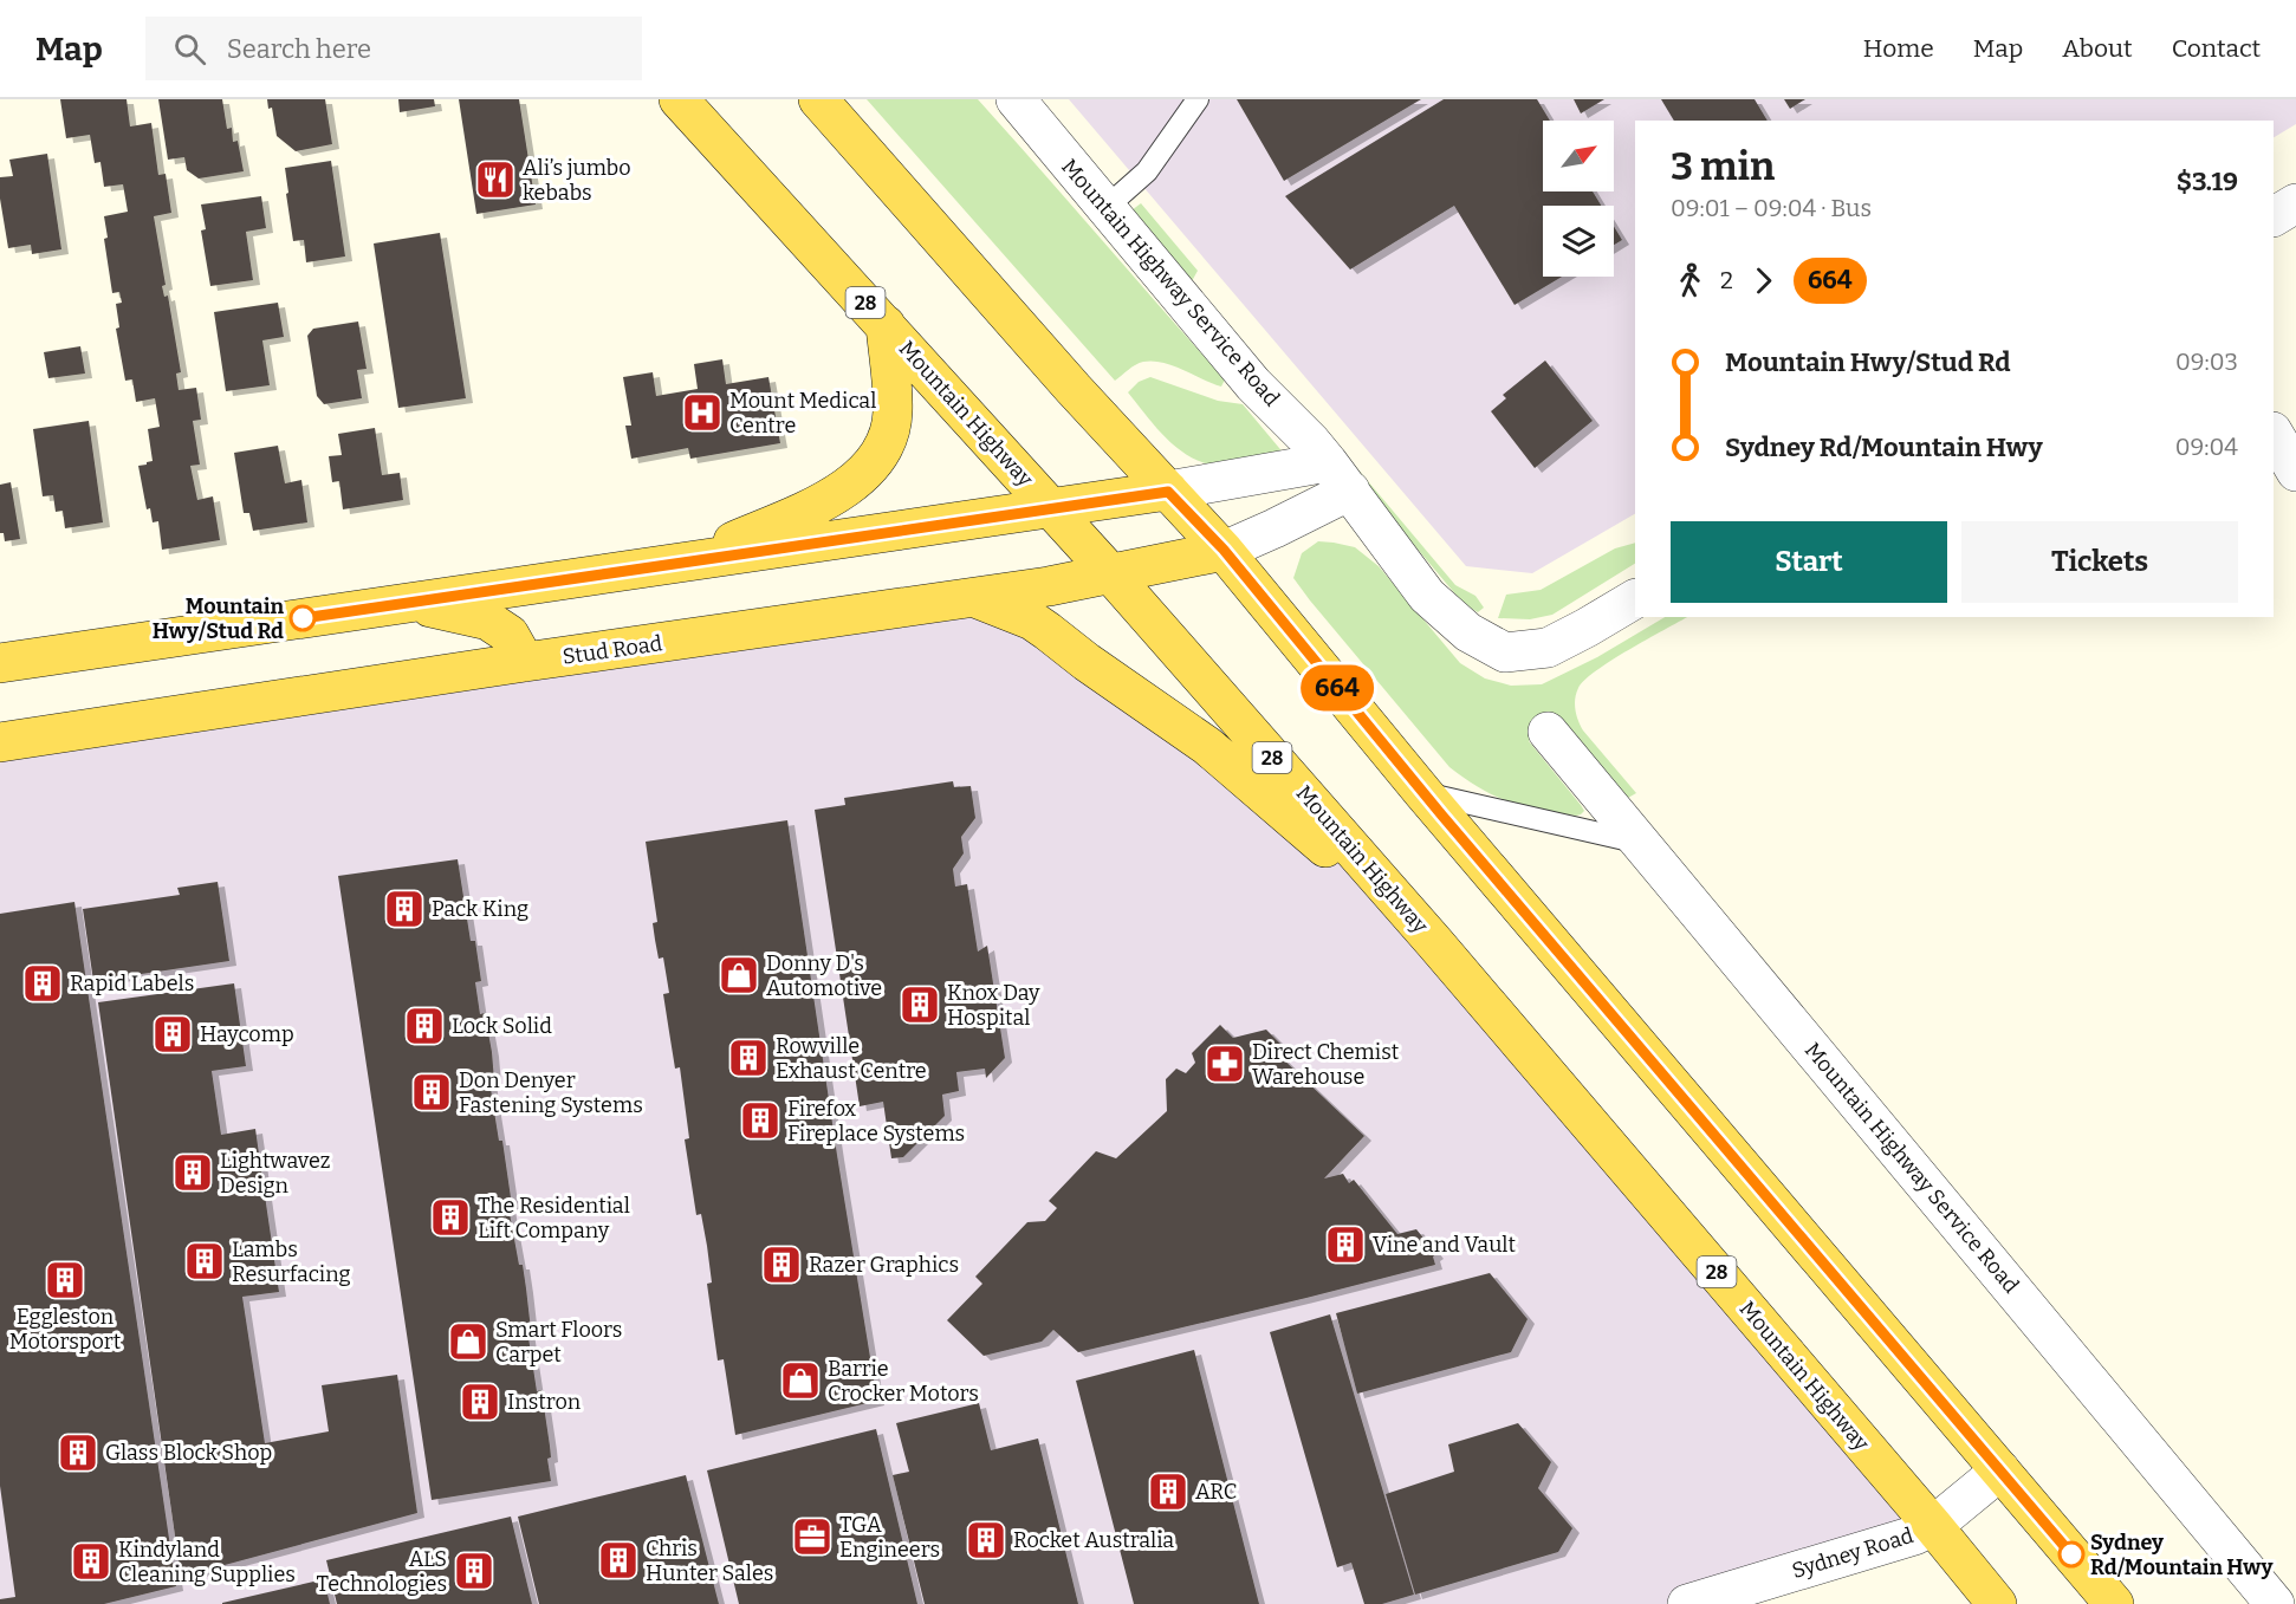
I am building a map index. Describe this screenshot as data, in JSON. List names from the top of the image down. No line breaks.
{"streets":{"main road":["28","Mountain Highway","Stud Road"],"street":["Mountain Highway Service Road","Sydney Road"]},"crossings":[["Mountain Highway","Stud Road"],["Mountain Highway","Sydney Road"]],"places":{"restaurant":["Ali’s jumbo kebabs"],"hospital":["Mount Medical Centre"],"other":["Mountain Hwy/Stud Rd","Sydney Rd/Mountain Hwy"],"building":["Pack King","Rapid Labels","Knox Day Hospital","Lock Solid","Haycomp","Rowville Exhaust Centre","Don Denyer Fastening Systems","Firefox Fireplace Systems","Lightwavez Design","The Residential Lift Company","Vine and Vault","Lambs Resurfacing","Razer Graphics","Eggleston Motorsport","Instron","Glass Block Shop","ARC","Rocket Australia","Chris Hunter Sales","Kindyland Cleaning Supplies","ALS Technologies"],"shop":["Donny D's Automotive","Smart Floors Carpet","Barrie Crocker Motors"],"pharmacy":["Direct Chemist Warehouse"],"office":["TGA Engineers"]},"lines":["bus line 664"],"north":"top right","page":{"header":"Map","search":"Search here","nav":["Home","Map","About","Contact"],"on_map":"664","heading":["3 min","09:01 – 09:04 · Bus","$3.19"],"legs":["2","664"],"list":[{"name":"Mountain Hwy/Stud Rd","value":"09:03"},{"name":"Sydney Rd/Mountain Hwy","value":"09:04"}],"buttons":["Start","Tickets"]}}
